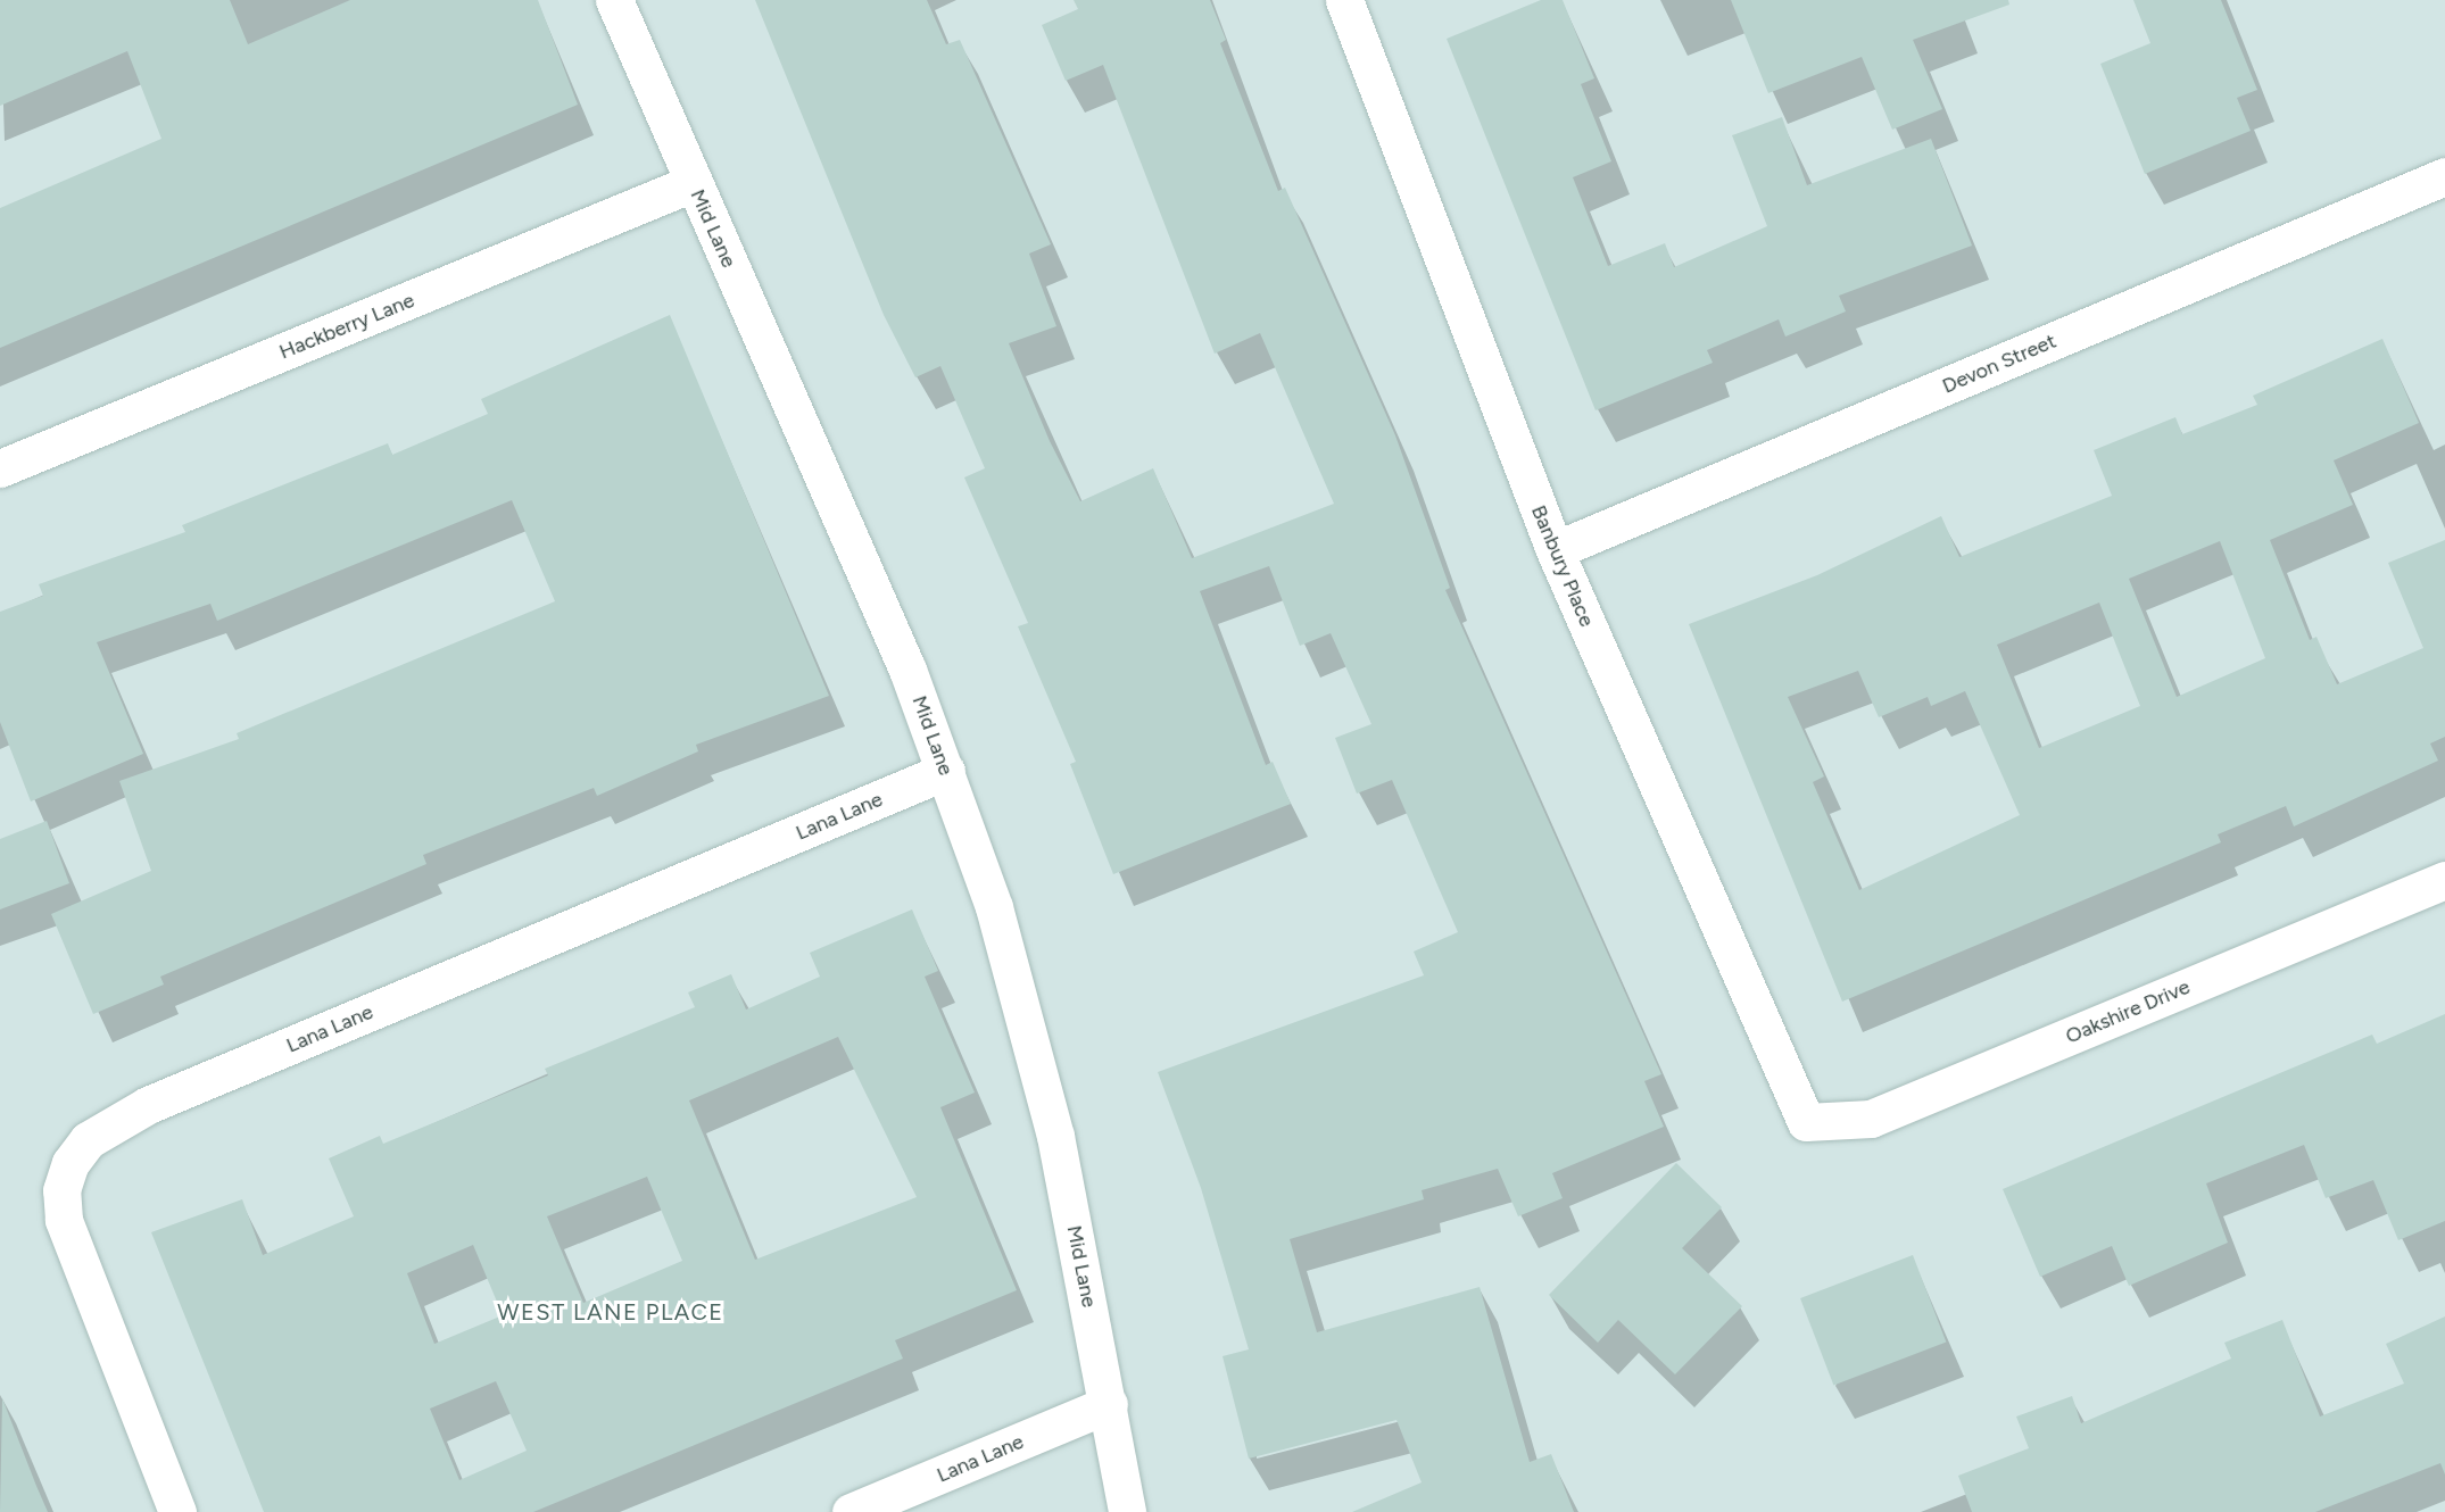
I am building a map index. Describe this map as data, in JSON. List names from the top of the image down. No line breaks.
{"streets":{"street":["Mid Lane","Hackberry Lane","Devon Street","Banbury Place","Lana Lane","Oakshire Drive"]},"crossings":[["Mid Lane","Hackberry Lane"],["Mid Lane","Lana Lane"],["Devon Street","Banbury Place"],["Banbury Place","Oakshire Drive"]],"districts":["WEST LANE PLACE"]}
